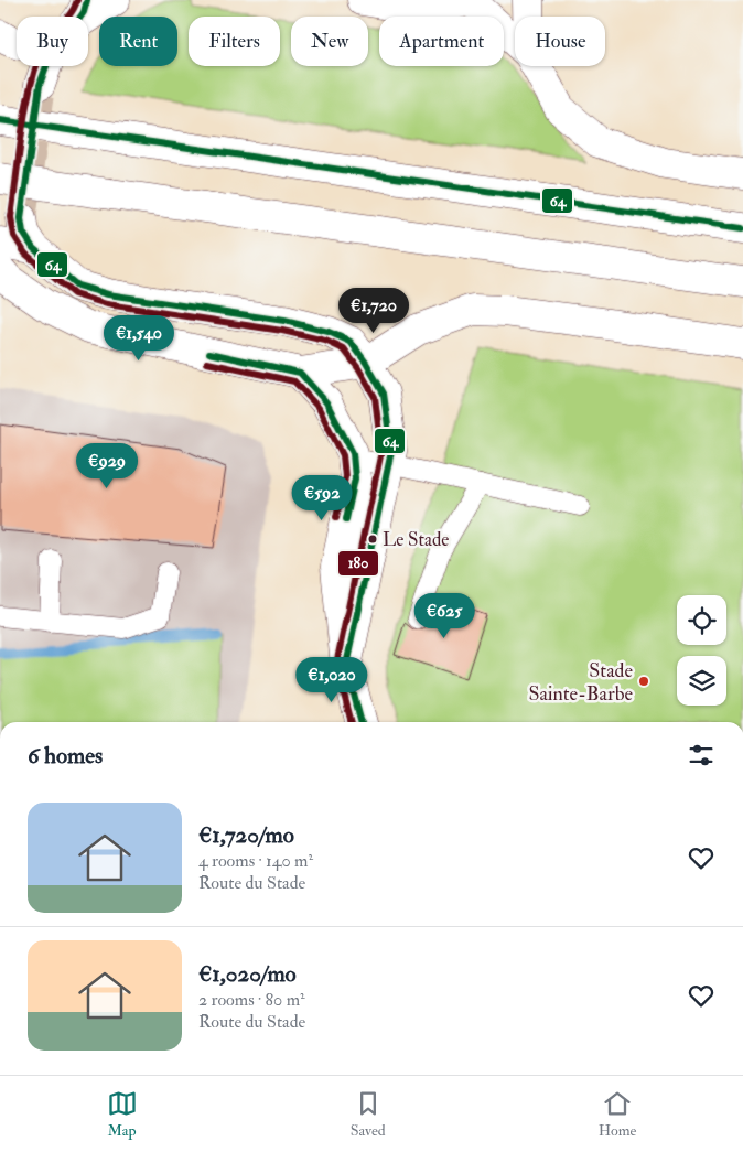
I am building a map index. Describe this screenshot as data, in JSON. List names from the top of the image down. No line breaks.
{"places":["Le Stade","Stade Sainte-Barbe"],"lines":["transit line 64","transit line 180"],"page":{"chip":["Buy","Rent","Filters","New","Apartment","House"],"price":["€1,720","€1,540","€929","€592","€625","€1,020"],"heading":"6 homes","list":[{"name":"€1,720/mo","note":"4 rooms · 140 m² · Route du Stade"},{"name":"€1,020/mo","note":"2 rooms · 80 m² · Route du Stade"}],"tabs":["Map","Saved","Home"]}}
